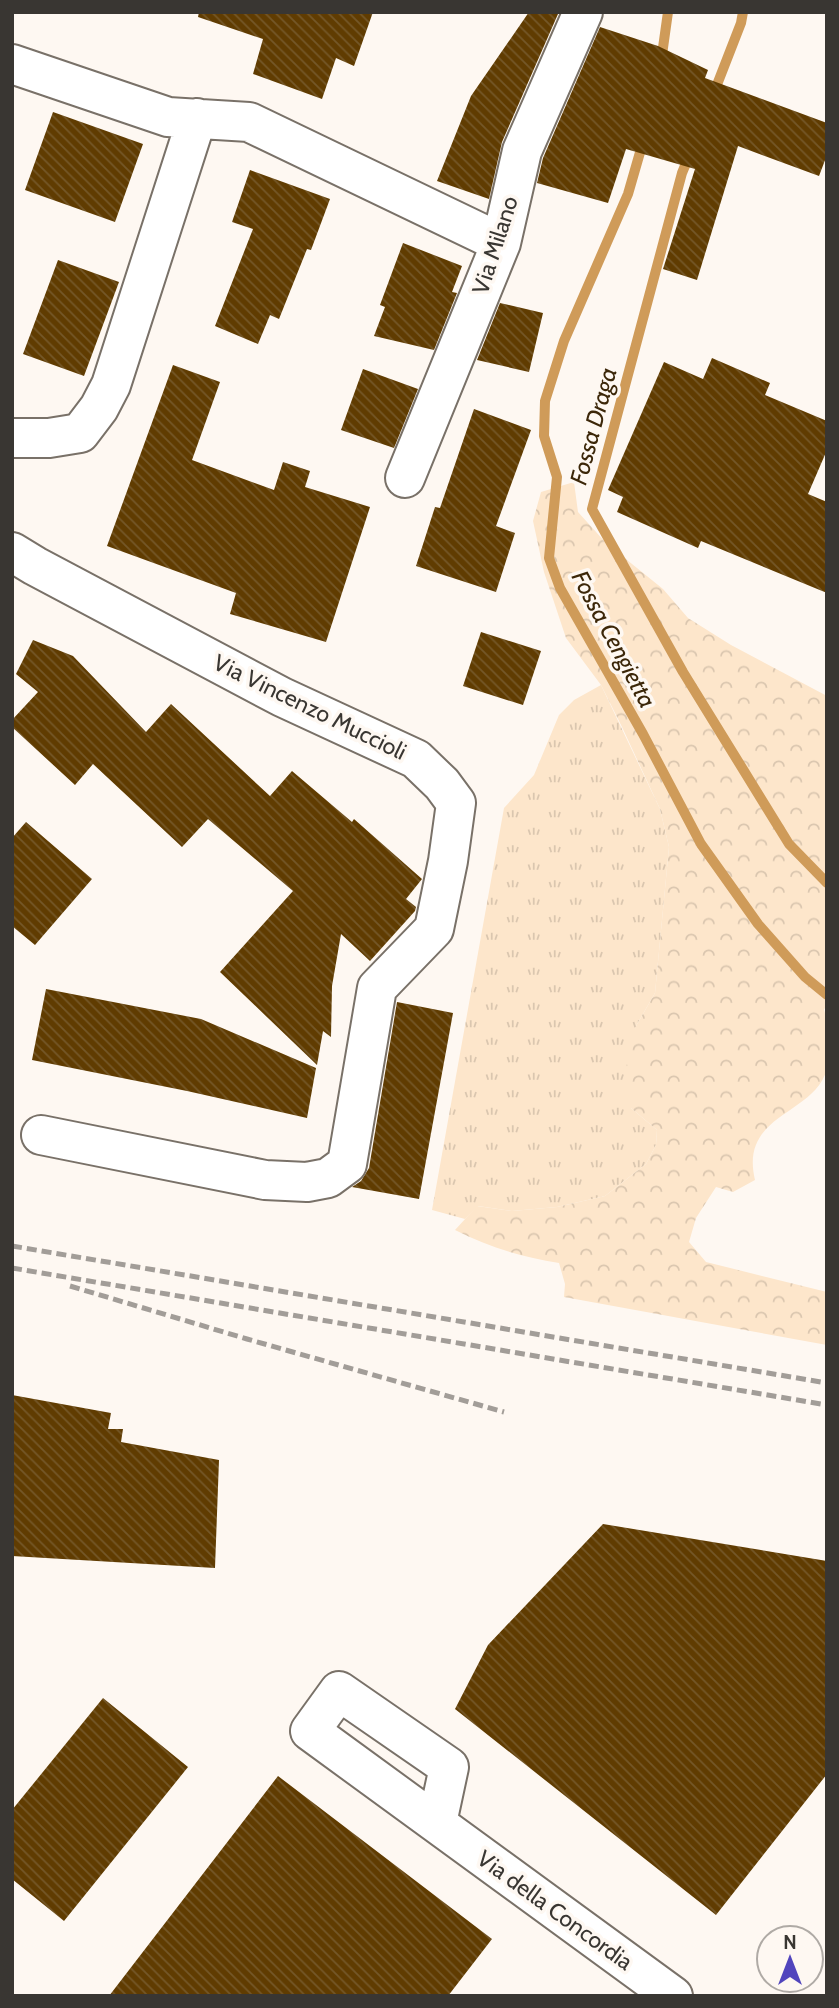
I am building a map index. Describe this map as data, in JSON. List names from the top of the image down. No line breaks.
{"streets":{"street":["Via Milano","Via Vincenzo Muccioli","Via della Concordia"]},"water":["Fossa Draga","Fossa Cengietta"],"north":"top"}
